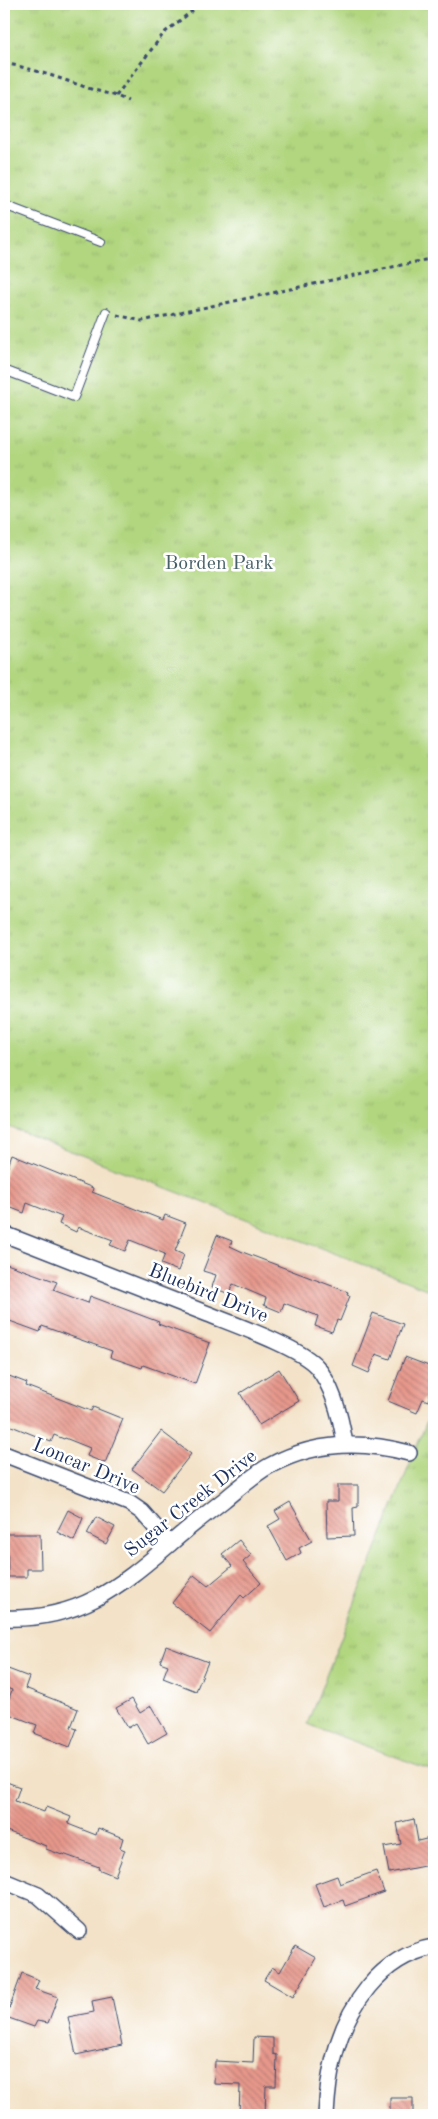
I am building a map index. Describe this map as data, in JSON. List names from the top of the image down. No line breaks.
{"streets":{"street":["Bluebird Drive","Loncar Drive","Sugar Creek Drive"]},"crossings":[["Bluebird Drive","Sugar Creek Drive"],["Loncar Drive","Sugar Creek Drive"]],"parks":["Borden Park"]}
